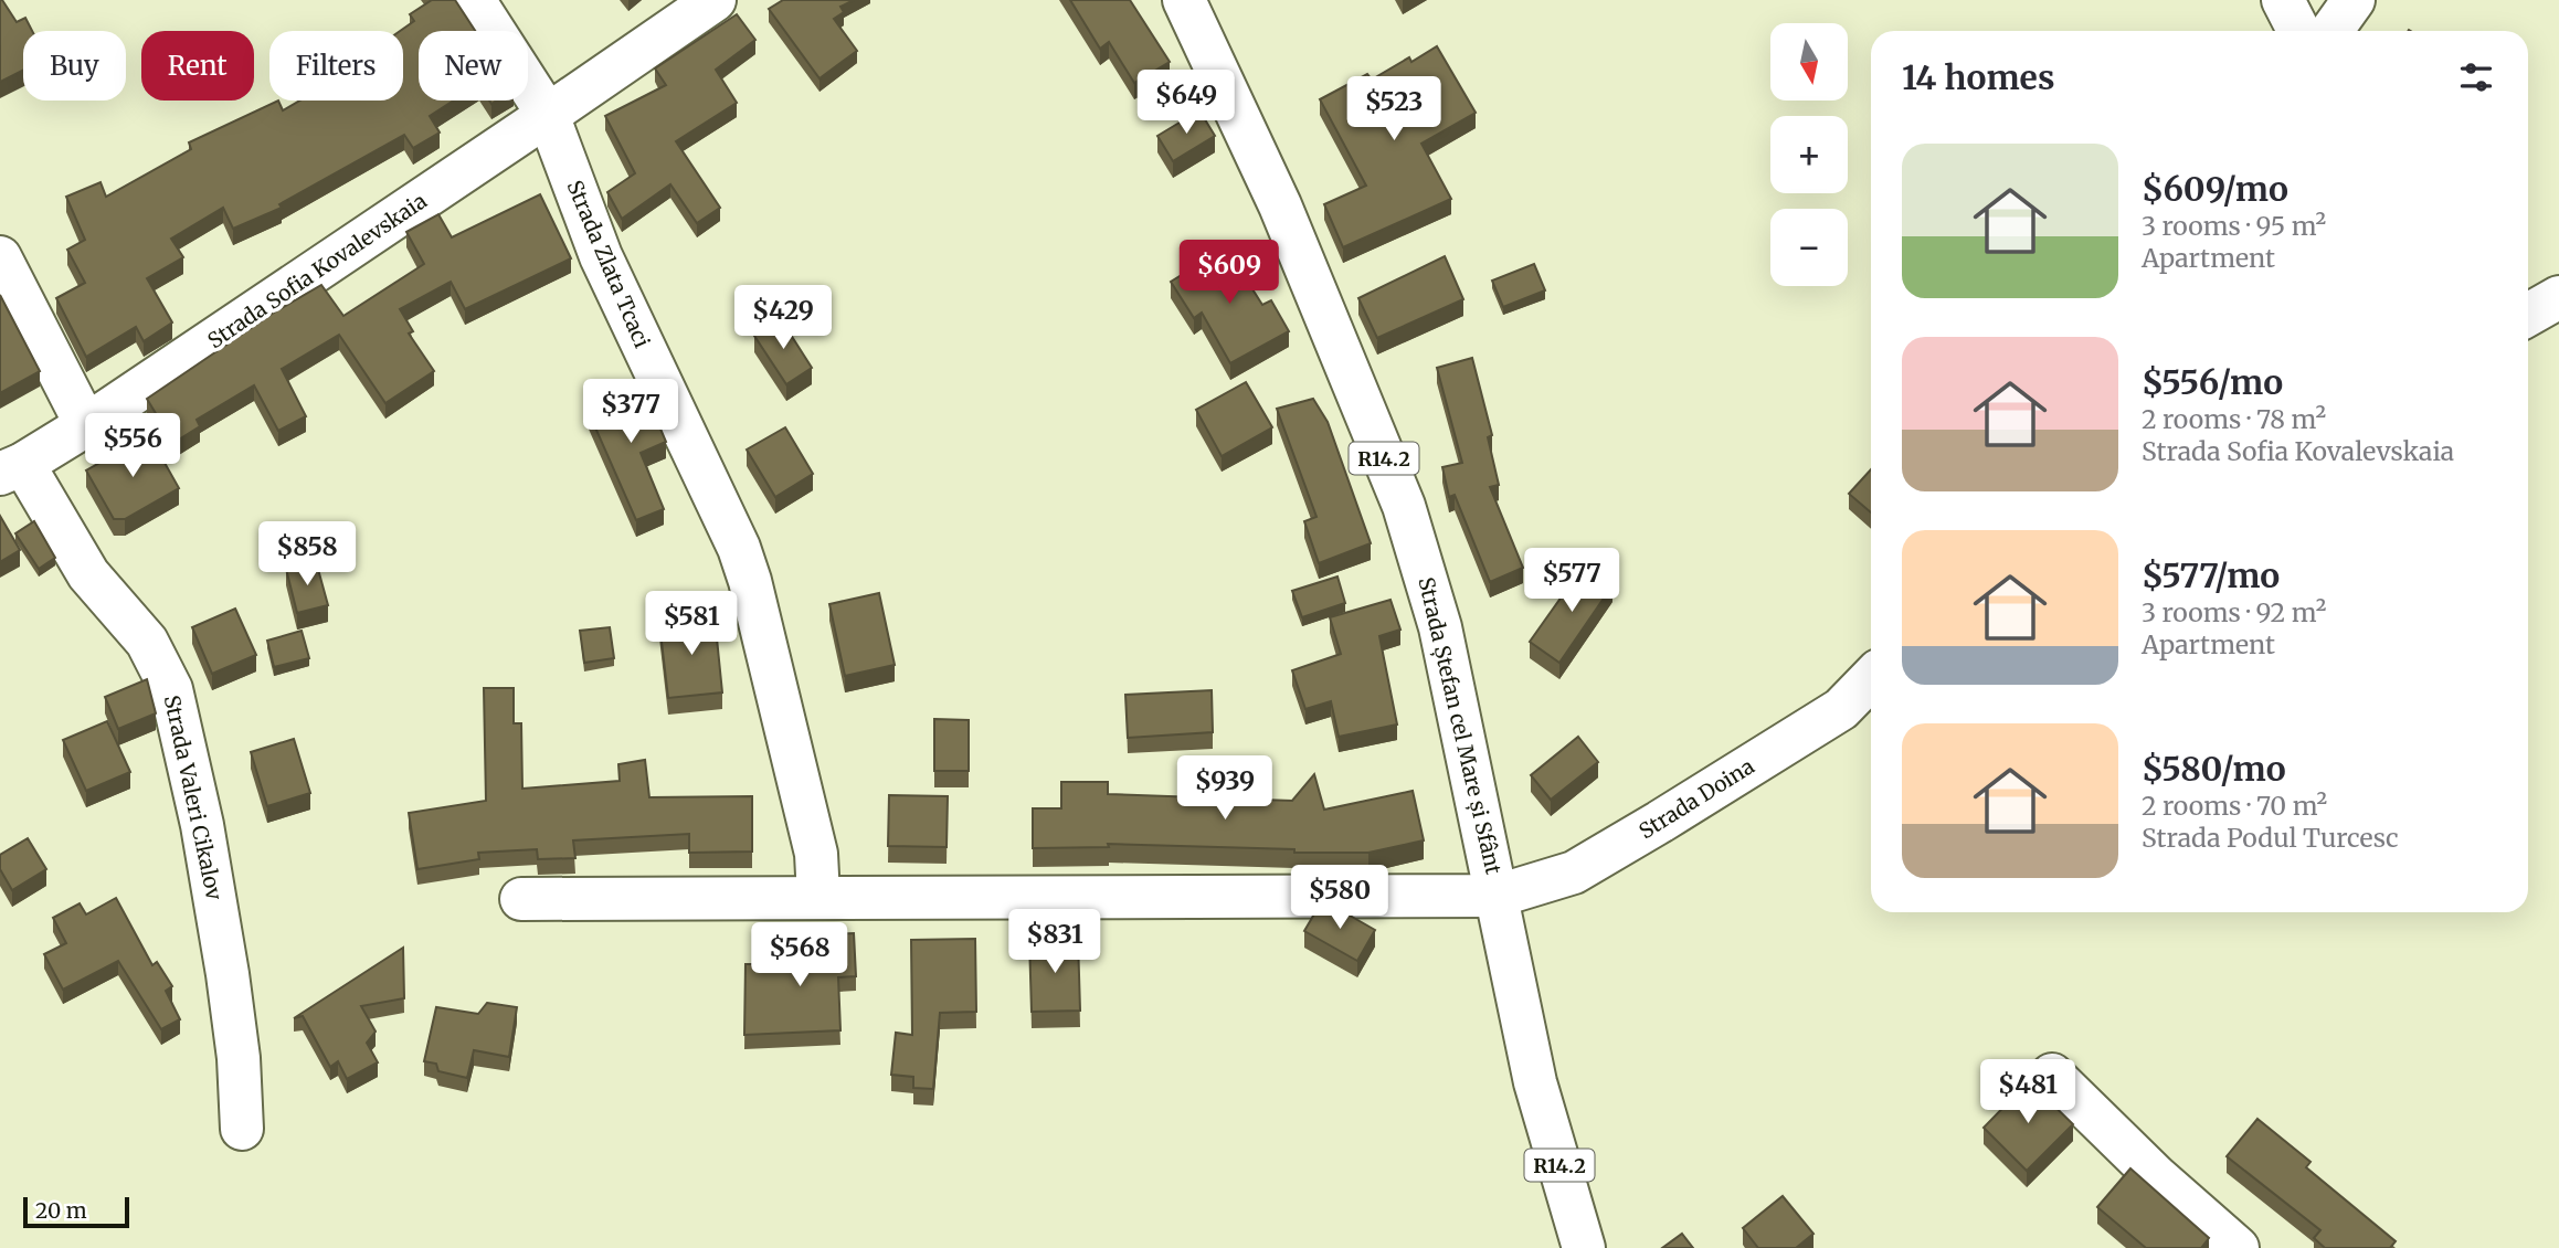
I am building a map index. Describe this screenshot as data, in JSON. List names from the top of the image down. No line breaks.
{"streets":{"street":["Strada Zlata Tcaci","Strada Sofia Kovalevskaia","R14.2","Strada Ștefan cel Mare și Sfânt","Strada Valeri Cikalov","Strada Doina"]},"crossings":[["Strada Zlata Tcaci","Strada Sofia Kovalevskaia"],["Strada Zlata Tcaci","Strada Doina"],["Strada Sofia Kovalevskaia","Strada Valeri Cikalov"],["Strada Ștefan cel Mare și Sfânt","Strada Doina"]],"scale_bar":"20 m","north":"bottom","page":{"map_buttons":["+","−"],"chip":["Buy","Rent","Filters","New"],"heading":"14 homes","price":["$649","$523","$609","$429","$377","$556","$858","$577","$581","$939","$580","$831","$568","$481"],"list":[{"name":"$609/mo","note":"3 rooms · 95 m² · Apartment"},{"name":"$556/mo","note":"2 rooms · 78 m² · Strada Sofia Kovalevskaia"},{"name":"$577/mo","note":"3 rooms · 92 m² · Apartment"},{"name":"$580/mo","note":"2 rooms · 70 m² · Strada Podul Turcesc"}],"scale":"20 m"}}
